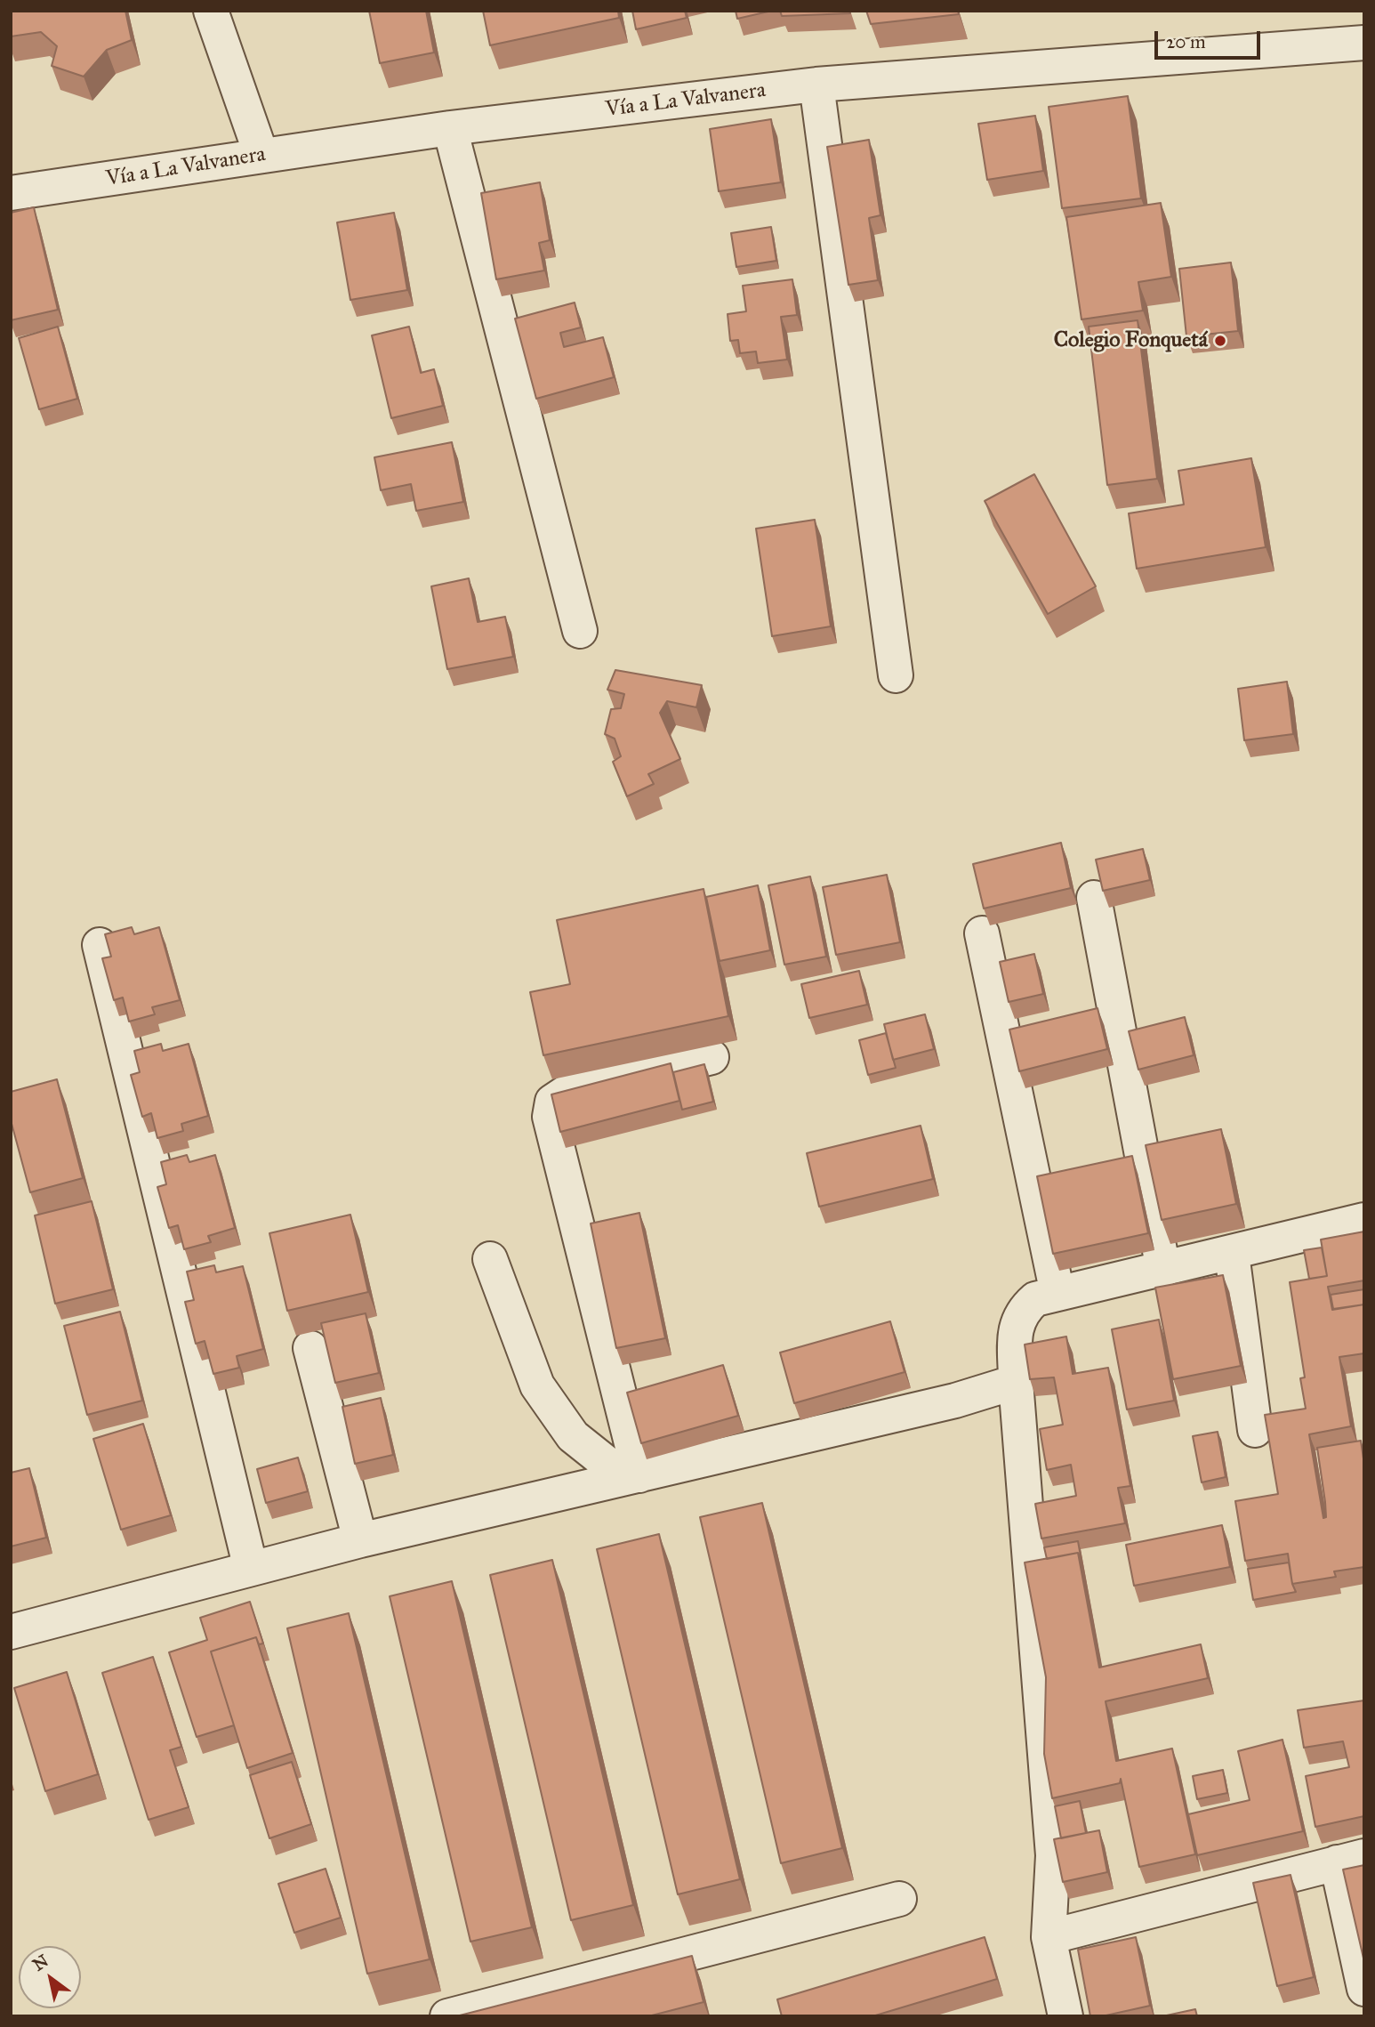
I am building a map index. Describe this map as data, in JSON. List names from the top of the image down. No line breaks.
{"streets":{"street":["Vía a La Valvanera"]},"places":["Colegio Fonquetá"],"scale_bar":"20 m","north":"top left"}
